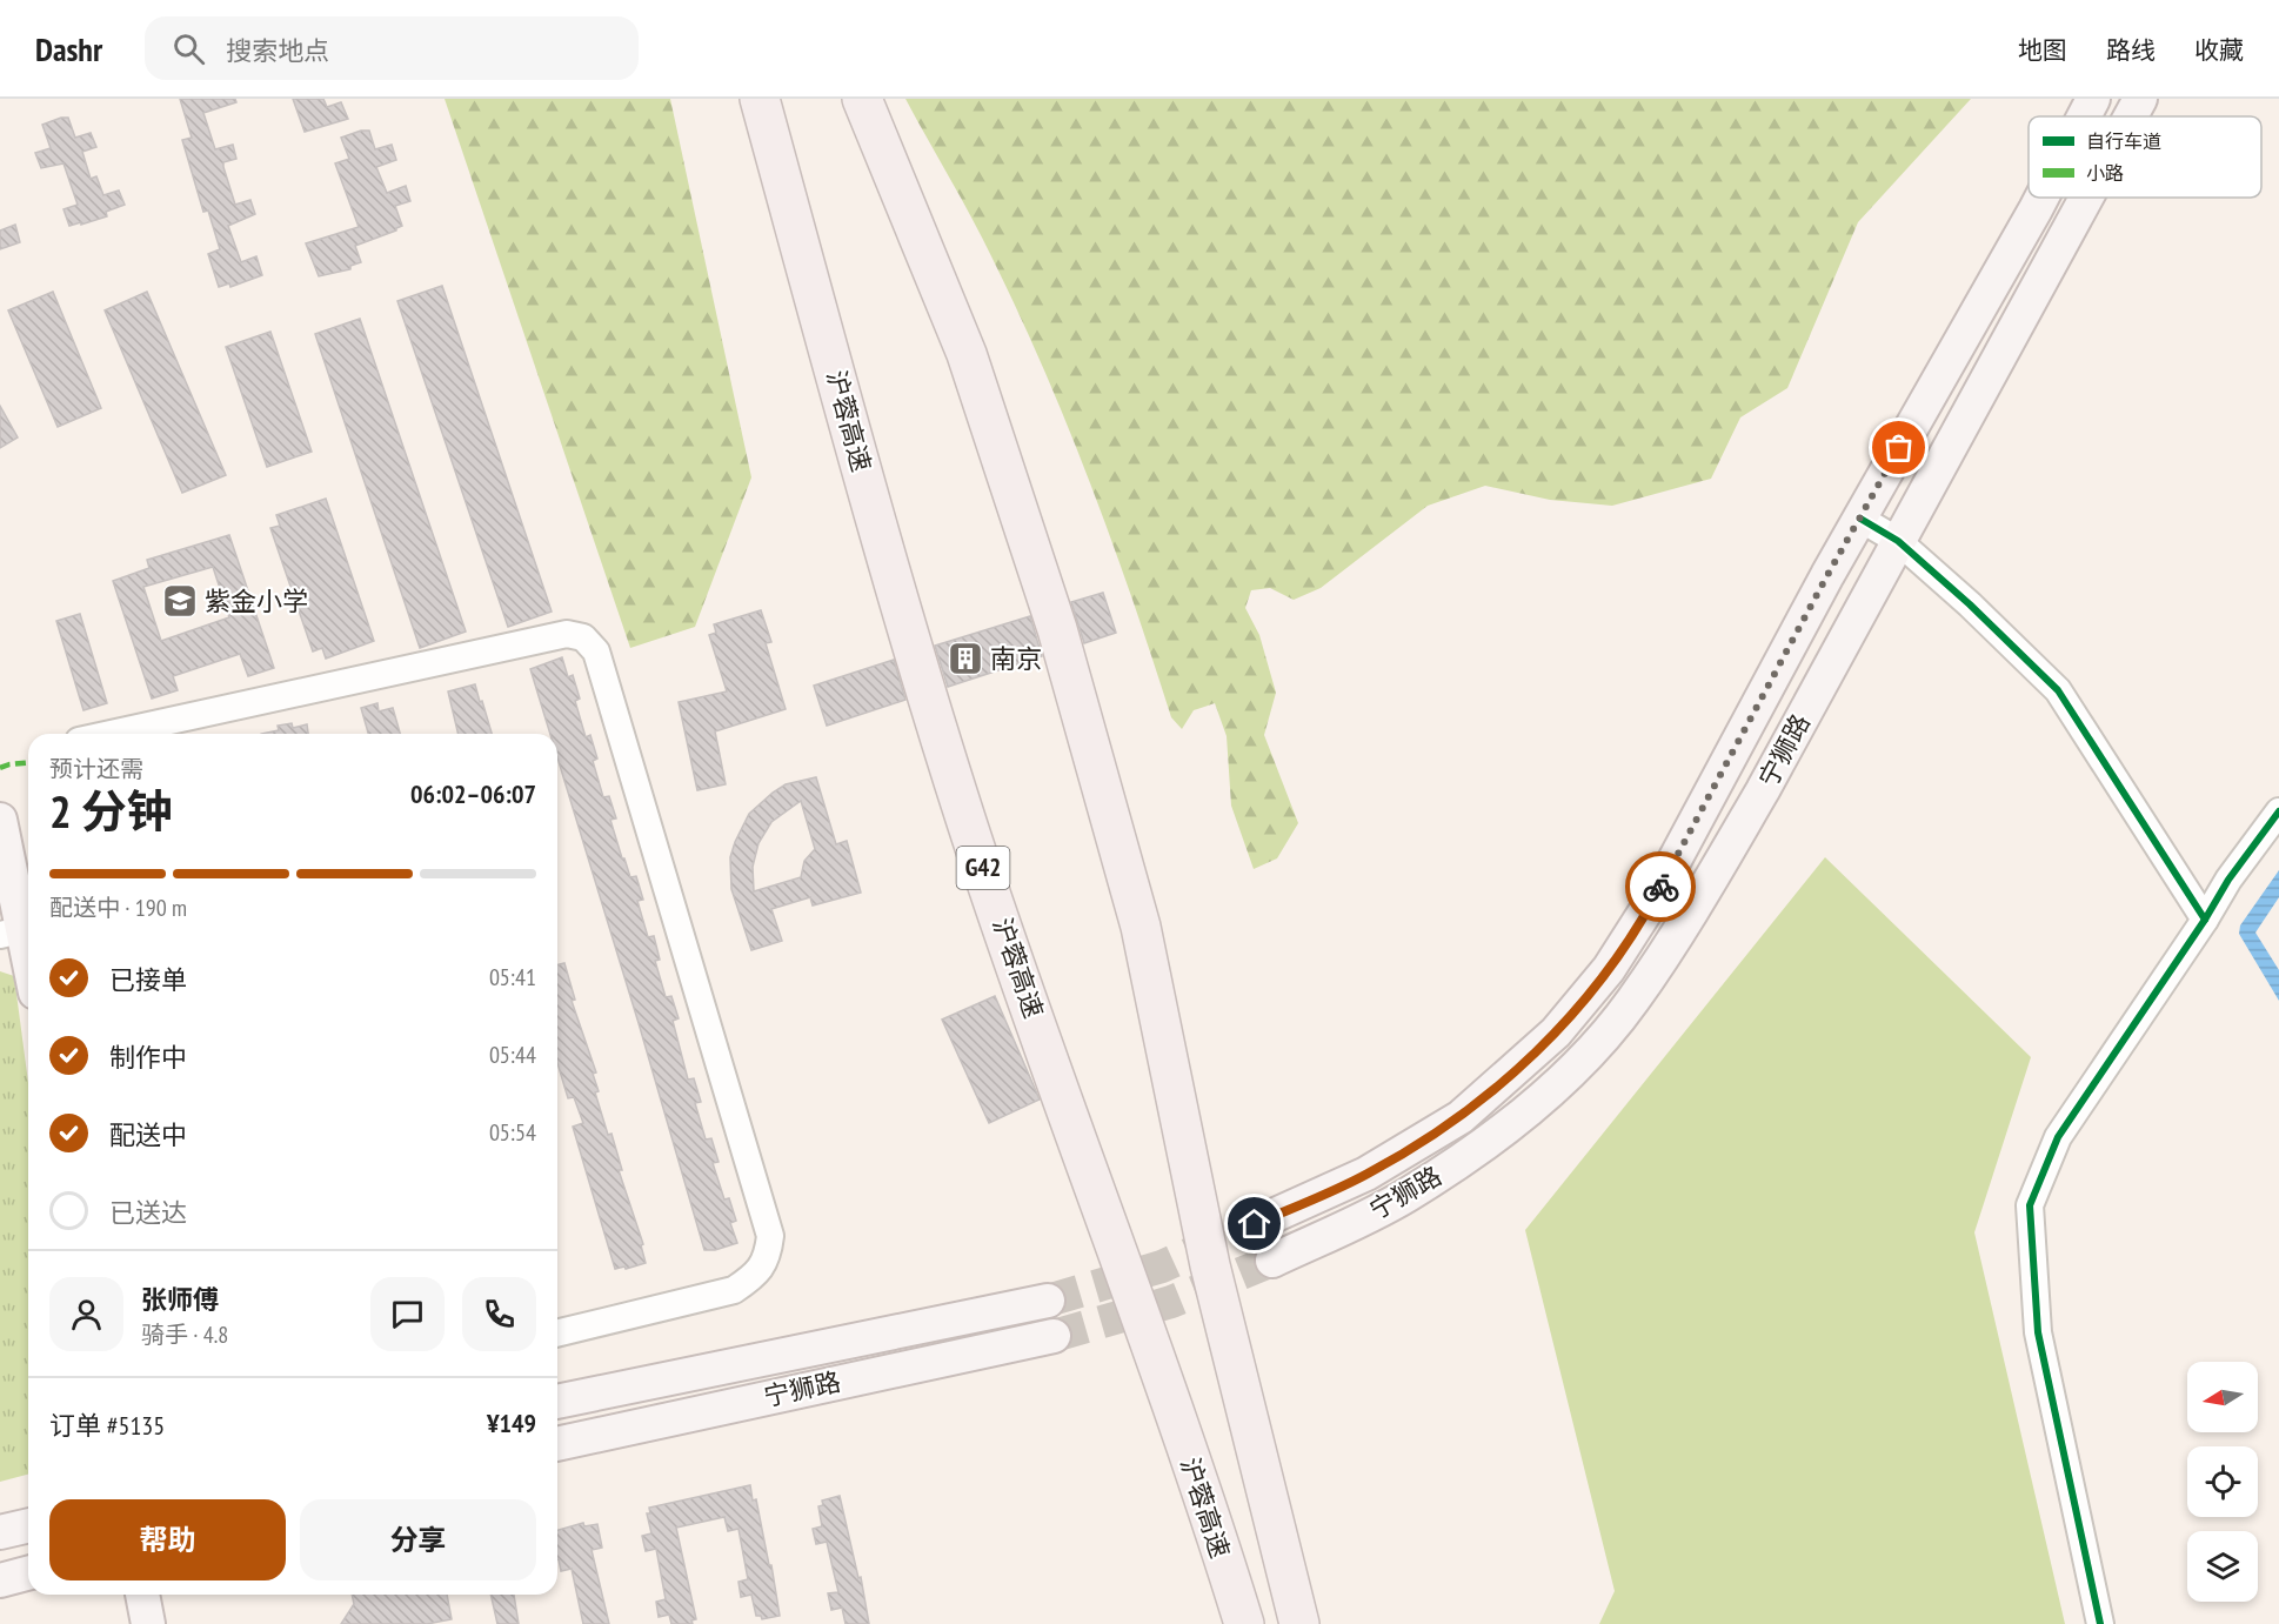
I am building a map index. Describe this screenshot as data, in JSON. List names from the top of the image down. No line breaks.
{"streets":{"highway":["沪蓉高速","G42"],"main road":["宁狮路"]},"places":{"school or university":["紫金小学"],"building":["南京"]},"legend":["自行车道","小路"],"north":"left","page":{"header":"Dashr","search":"搜索地点","nav":["地图","路线","收藏"],"heading":["2 分钟","预计还需","06:02–06:07"],"panel":["张师傅","骑手 · 4.8","订单 #5135","¥149"],"bar":"配送中 · 190 m","list":[["已接单","05:41"],["制作中","05:44"],["配送中","05:54"],"已送达"],"buttons":["帮助","分享"]}}
